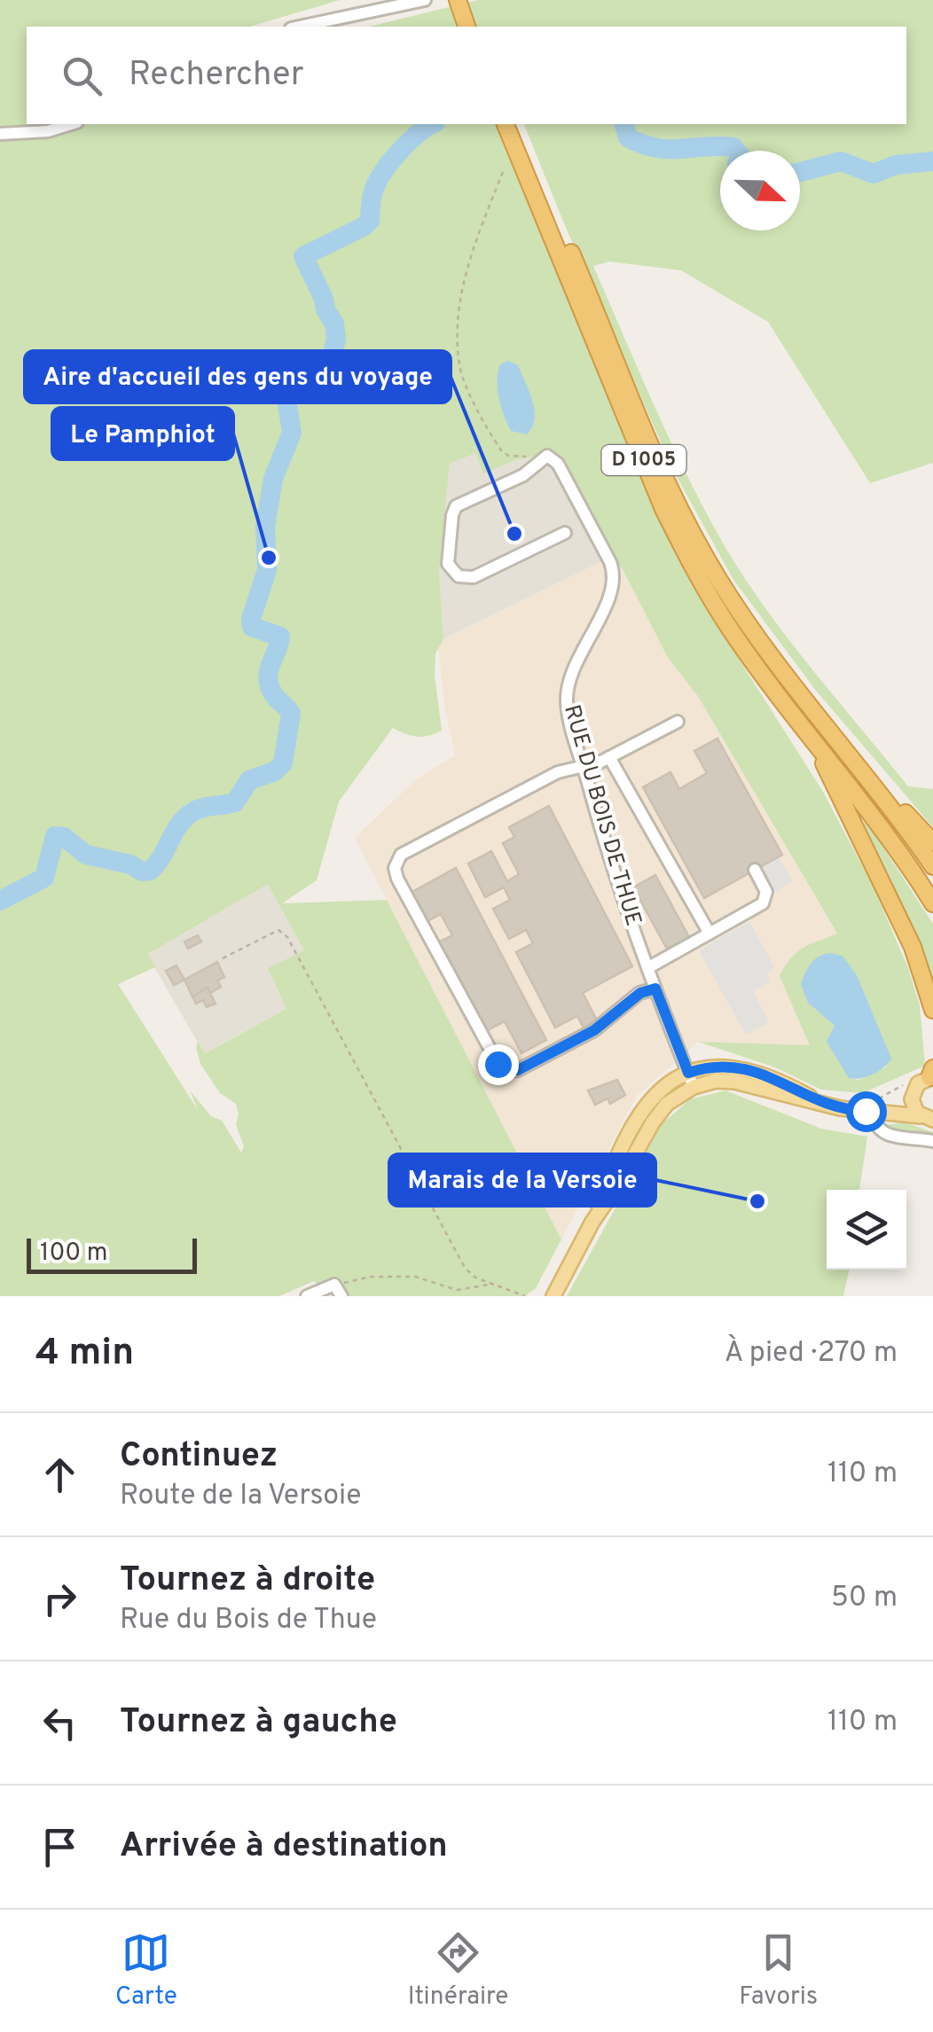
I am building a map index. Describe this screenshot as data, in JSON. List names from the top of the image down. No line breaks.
{"streets":{"highway":["D 1005"],"street":["RUE DU BOIS DE THUE"]},"places":["Aire d'accueil des gens du voyage","Le Pamphiot","Marais de la Versoie"],"scale_bar":"100 m","north":"right","page":{"search":"Rechercher","scale":"100 m","heading":["4 min","À pied · 270 m"],"list":[["Continuez","Route de la Versoie","110 m"],["Tournez à droite","Rue du Bois de Thue","50 m"],["Tournez à gauche","110 m"],"Arrivée à destination"],"nav":["Carte","Itinéraire","Favoris"]}}
